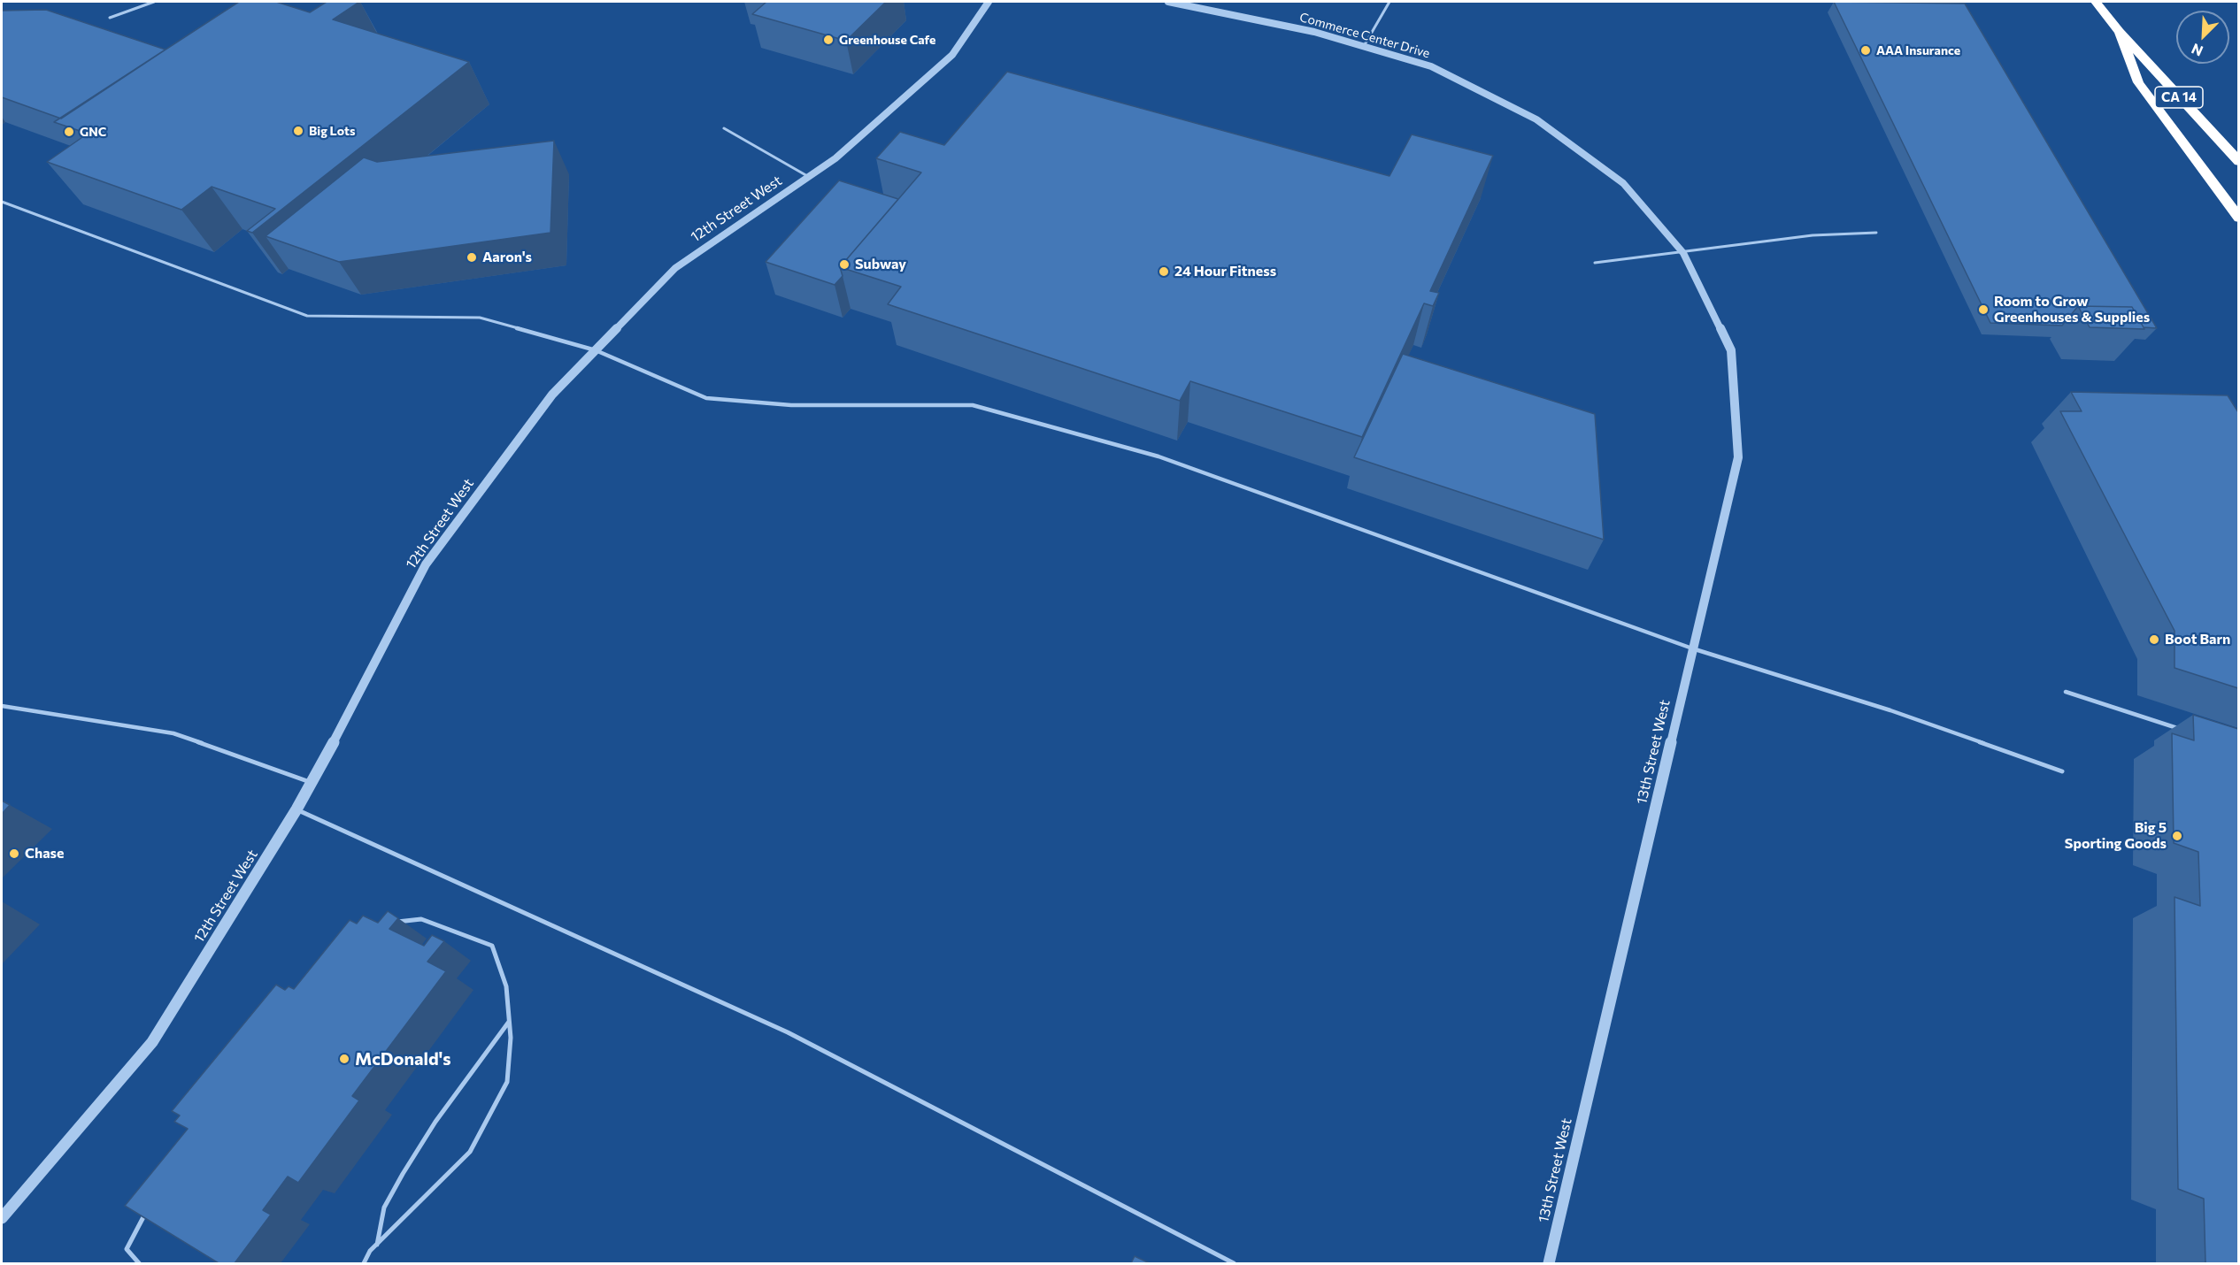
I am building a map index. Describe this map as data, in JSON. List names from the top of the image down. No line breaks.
{"streets":{"highway":["CA 14"],"street":["Commerce Center Drive","12th Street West","13th Street West"]},"crossings":[["Commerce Center Drive","13th Street West"]],"places":["Greenhouse Cafe","AAA Insurance","Big Lots","GNC","Aaron's","Subway","24 Hour Fitness","Room to Grow Greenhouses & Supplies","Boot Barn","Big 5 Sporting Goods","Chase","McDonald's"],"north":"bottom left"}
